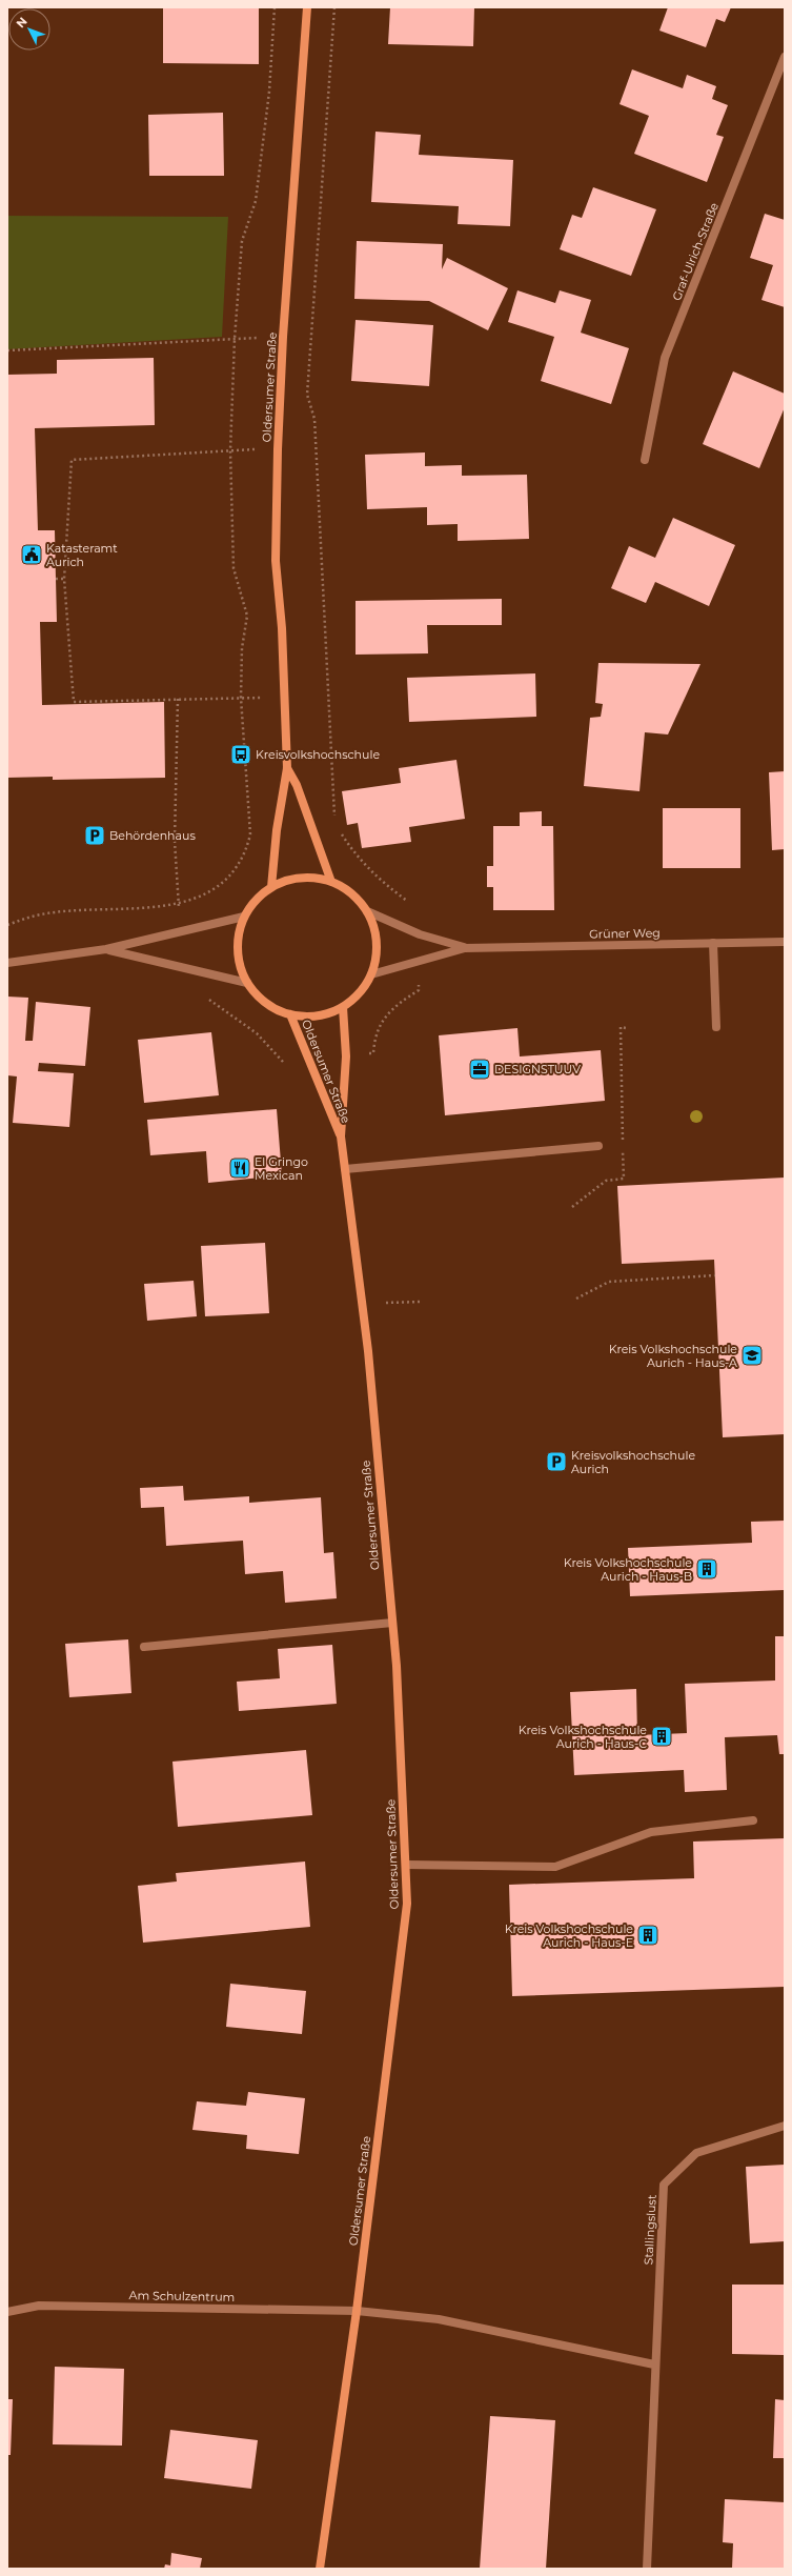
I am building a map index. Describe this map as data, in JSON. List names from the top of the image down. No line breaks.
{"streets":{"main road":["Oldersumer Straße"],"street":["Graf-Ulrich-Straße","Grüner Weg","Stallingslust","Am Schulzentrum"]},"crossings":[["Oldersumer Straße","Grüner Weg"],["Oldersumer Straße","Am Schulzentrum"]],"places":{"public building":["Katasteramt Aurich"],"bus stop":["Kreisvolkshochschule"],"parking":["Behördenhaus","Kreisvolkshochschule Aurich"],"office":["DESIGNSTUUV"],"restaurant":["El Gringo Mexican"],"school or university":["Kreis Volkshochschule Aurich - Haus-A"],"building":["Kreis Volkshochschule Aurich - Haus-B","Kreis Volkshochschule Aurich - Haus-C","Kreis Volkshochschule Aurich - Haus-E"]},"north":"top left"}
